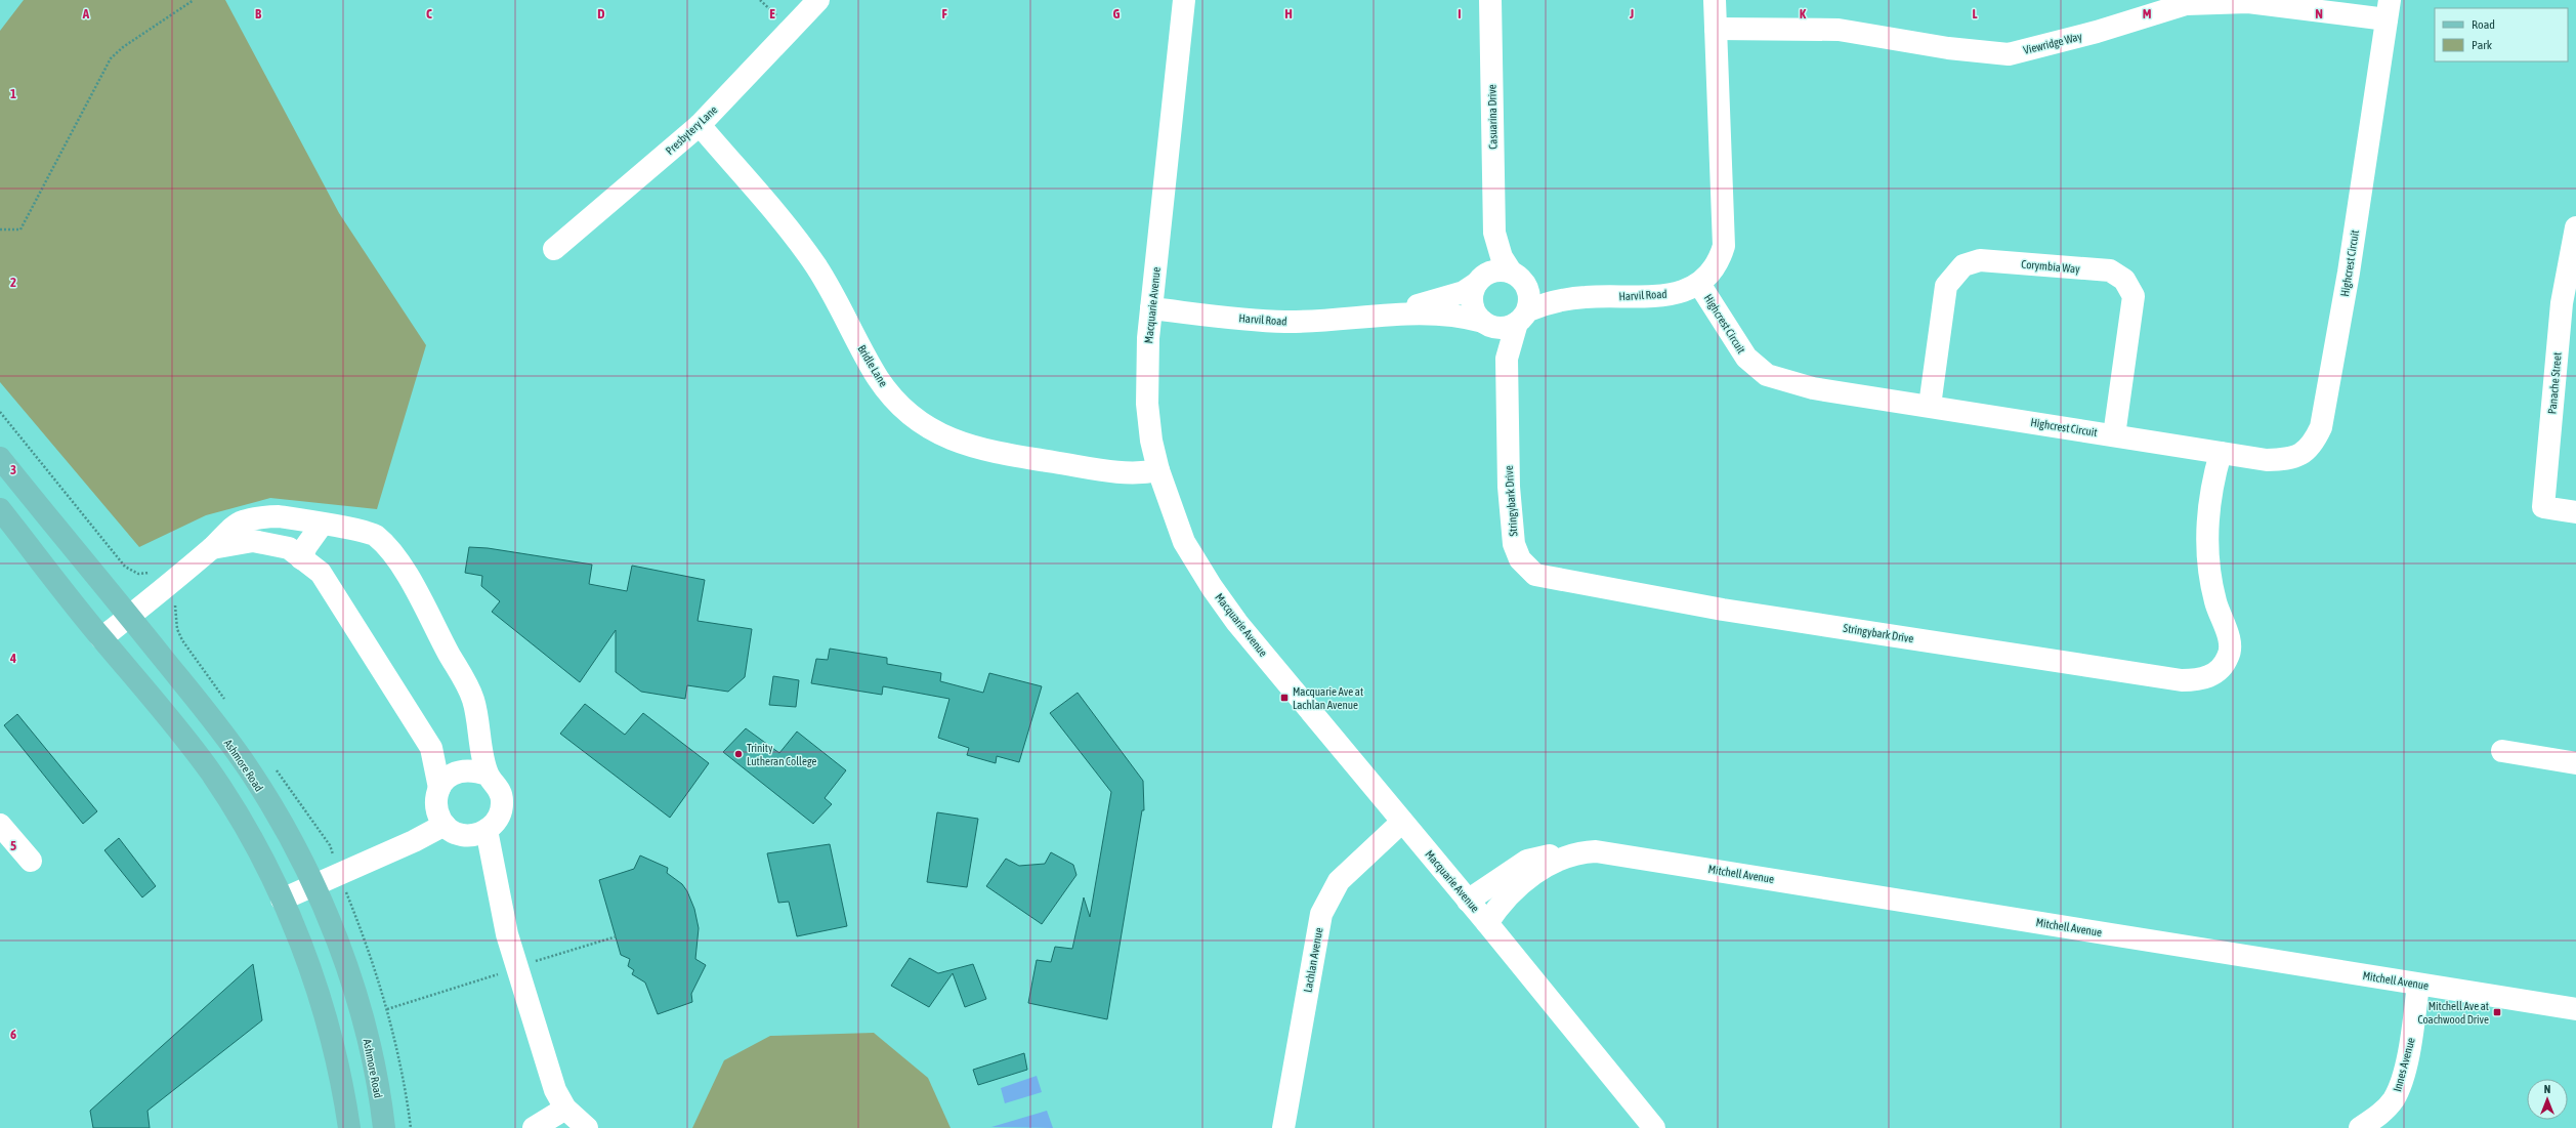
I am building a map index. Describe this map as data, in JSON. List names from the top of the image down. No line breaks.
{"streets":{"main road":["Ashmore Road"],"street":["Viewridge Way","Casuarina Drive","Presbytery Lane","Highcrest Circuit","Corymbia Way","Harvil Road","Macquarie Avenue","Bridle Lane","Panache Street","Stringybark Drive","Mitchell Avenue","Lachlan Avenue","Innes Avenue"]},"crossings":[["Viewridge Way","Highcrest Circuit"],["Casuarina Drive","Harvil Road"],["Casuarina Drive","Stringybark Drive"],["Presbytery Lane","Bridle Lane"],["Highcrest Circuit","Corymbia Way"],["Highcrest Circuit","Harvil Road"],["Highcrest Circuit","Stringybark Drive"],["Harvil Road","Macquarie Avenue"],["Harvil Road","Stringybark Drive"],["Macquarie Avenue","Bridle Lane"],["Macquarie Avenue","Mitchell Avenue"],["Macquarie Avenue","Lachlan Avenue"],["Mitchell Avenue","Innes Avenue"]],"places":{"transit":["Macquarie Ave at Lachlan Avenue","Mitchell Ave at Coachwood Drive"],"other":["Trinity Lutheran College"]},"legend":["Road","Park"],"north":"top","grid":{"columns":["A","B","C","D","E","F","G","H","I","J","K","L","M","N"],"rows":["1","2","3","4","5","6"]}}
